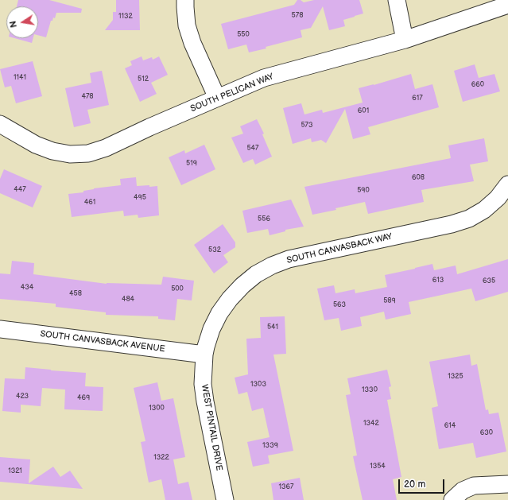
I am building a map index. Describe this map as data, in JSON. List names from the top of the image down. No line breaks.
{"streets":{"street":["SOUTH PELICAN WAY","SOUTH CANVASBACK WAY","SOUTH CANVASBACK AVENUE","WEST PINTAIL DRIVE"]},"crossings":[["SOUTH CANVASBACK WAY","SOUTH CANVASBACK AVENUE"],["SOUTH CANVASBACK WAY","WEST PINTAIL DRIVE"],["SOUTH CANVASBACK AVENUE","WEST PINTAIL DRIVE"]],"house_numbers":["578","1132","550","1141","512","660","478","617","601","573","547","519","608","447","590","495","461","556","532","613","635","434","500","458","484","589","563","541","1325","1303","1330","423","469","1300","1342","614","630","1339","1322","1354","1321","1367"],"scale_bar":"20 m","north":"left"}
